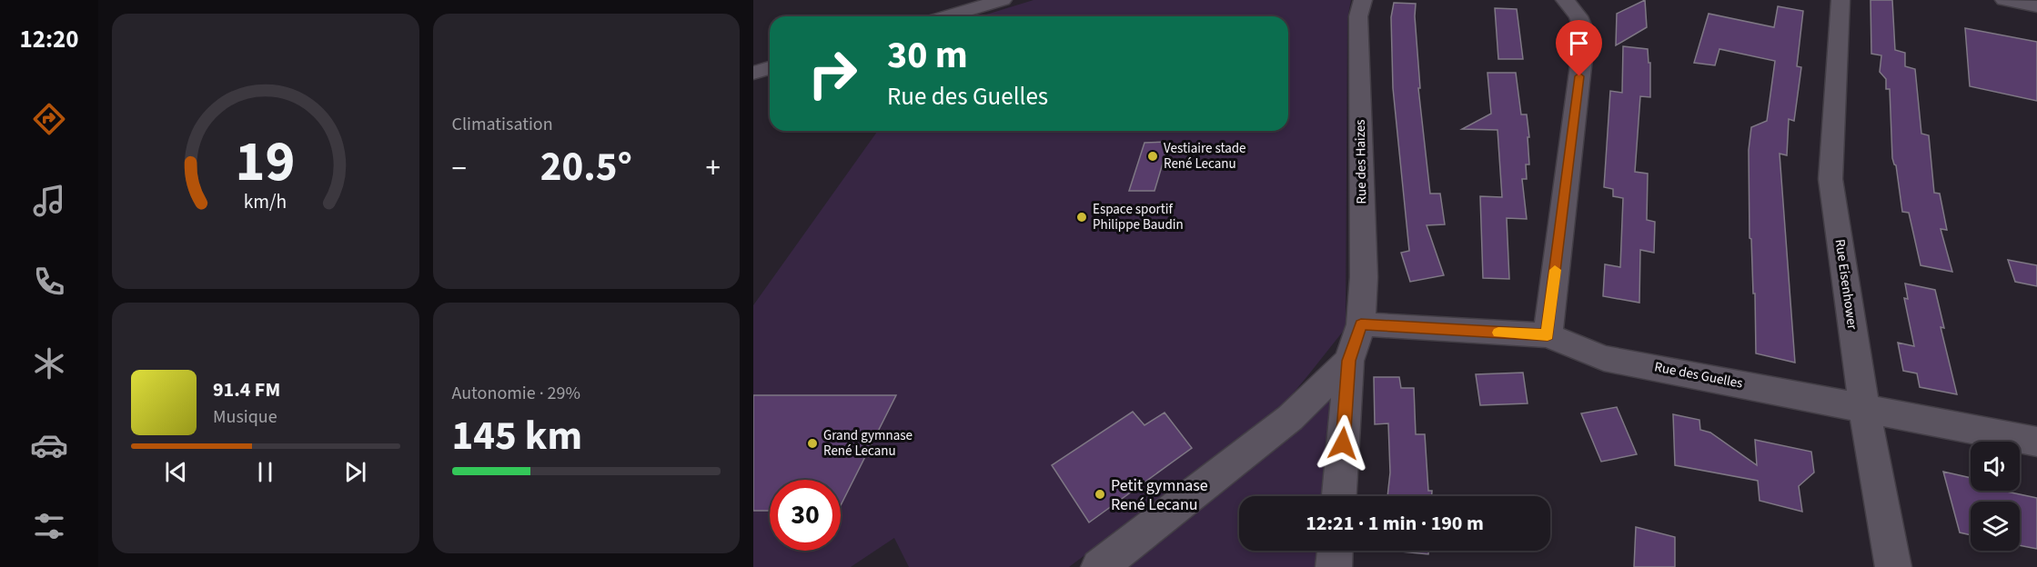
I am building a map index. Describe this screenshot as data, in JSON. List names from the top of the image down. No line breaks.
{"streets":{"street":["Rue des Haizes","Rue Eisenhower","Rue des Guelles"]},"crossings":[["Rue des Haizes","Rue des Guelles"],["Rue Eisenhower","Rue des Guelles"]],"places":["Vestiaire stade René Lecanu","Espace sportif Philippe Baudin","Grand gymnase René Lecanu","Petit gymnase René Lecanu"],"page":{"tabs":"12:20","tile":["Climatisation",["Autonomie · 29%","145 km"]],"turn":["30 m","Rue des Guelles"],"heat":["−","20.5°","+"],"song":["91.4 FM","Musique"],"limit":"30","trip":"12:21 · 1 min · 190 m","gauge":["19","km/h"]}}
